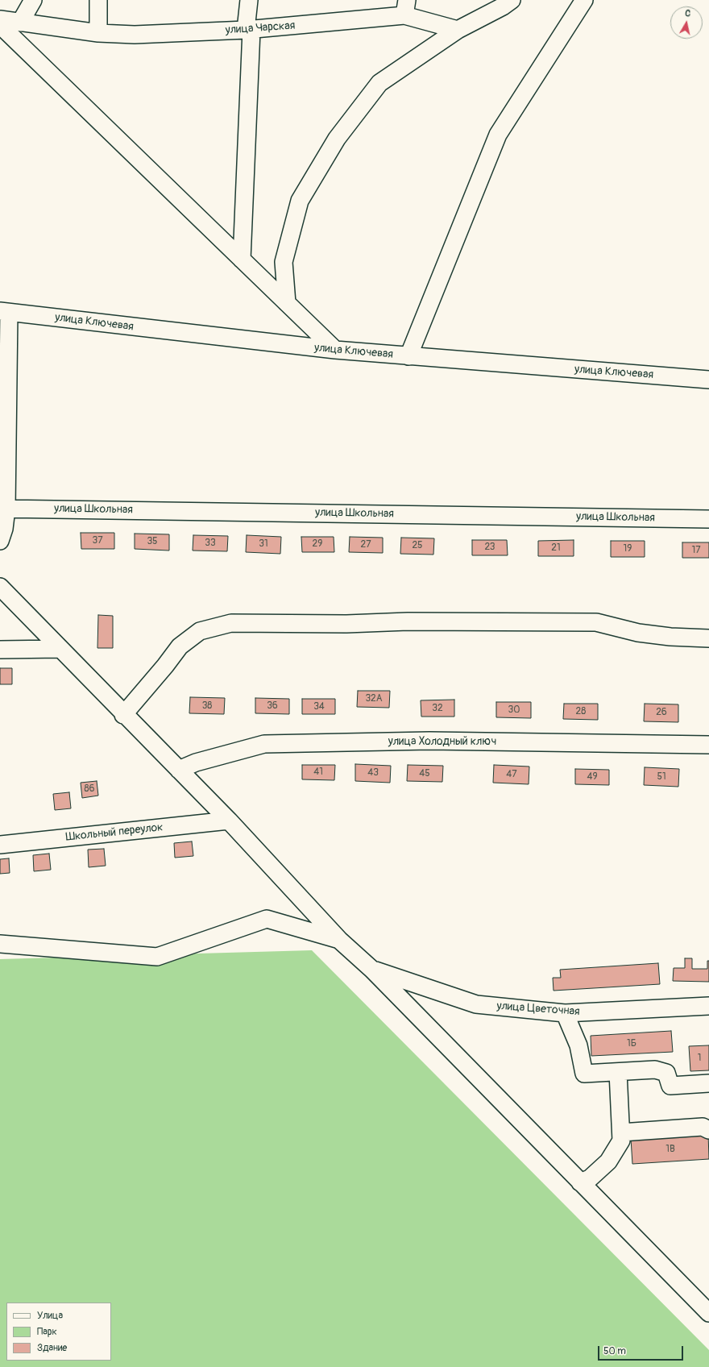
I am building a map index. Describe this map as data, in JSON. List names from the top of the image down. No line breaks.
{"streets":{"street":["улица Чарская","улица Ключевая","улица Школьная","улица Холодный ключ","Школьный переулок","улица Цветочная"]},"house_numbers":["37","35","33","31","29","27","25","23","21","19","17","32А","38","36","34","32","30","28","26","41","43","45","47","49","51","86","1Б","1","1В"],"legend":["Улица","Парк","Здание"],"scale_bar":"50 m","north":"top"}
